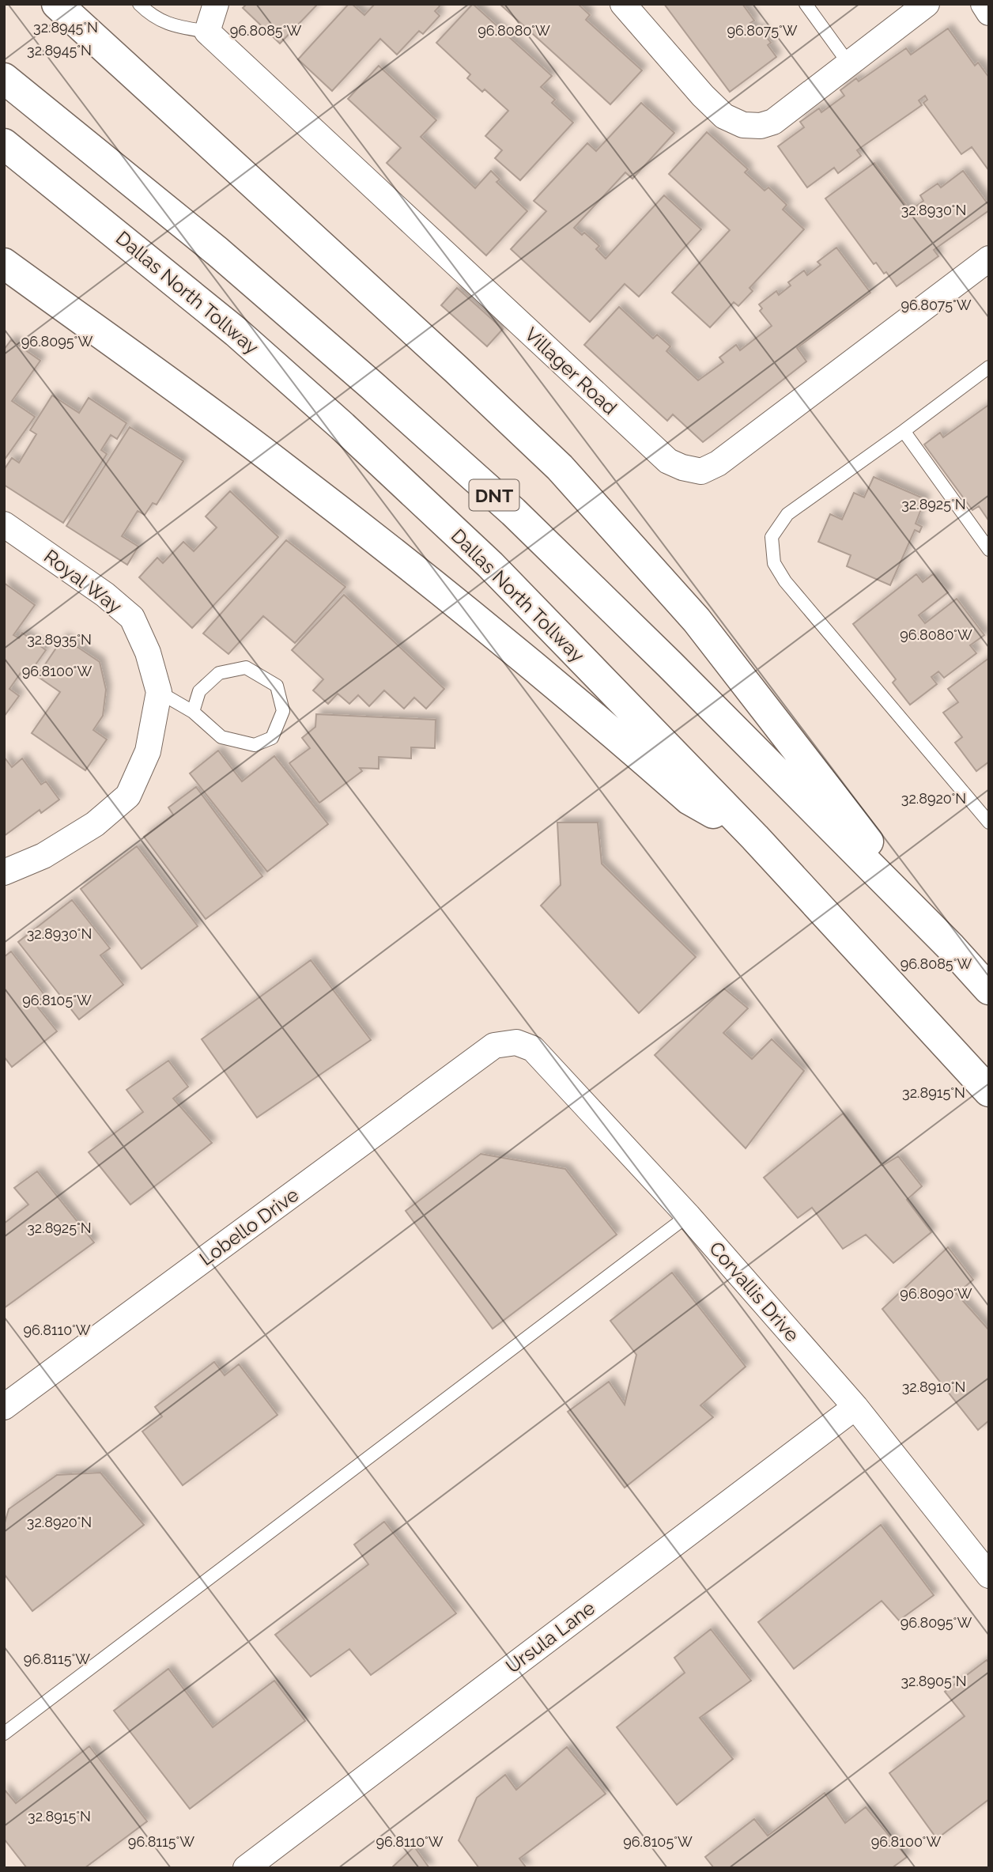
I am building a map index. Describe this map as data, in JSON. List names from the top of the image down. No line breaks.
{"streets":{"highway":["Dallas North Tollway","DNT"],"street":["Villager Road","Royal Way","Lobello Drive","Corvallis Drive","Ursula Lane"]},"crossings":[["Lobello Drive","Corvallis Drive"],["Corvallis Drive","Ursula Lane"]],"coordinates":["32.8945°N","96.8085°W","96.8080°W","96.8075°W","32.8930°N","96.8095°W","32.8925°N","32.8935°N","96.8100°W","32.8920°N","96.8105°W","32.8915°N","96.8090°W","96.8110°W","32.8910°N","96.8115°W","32.8905°N"]}
